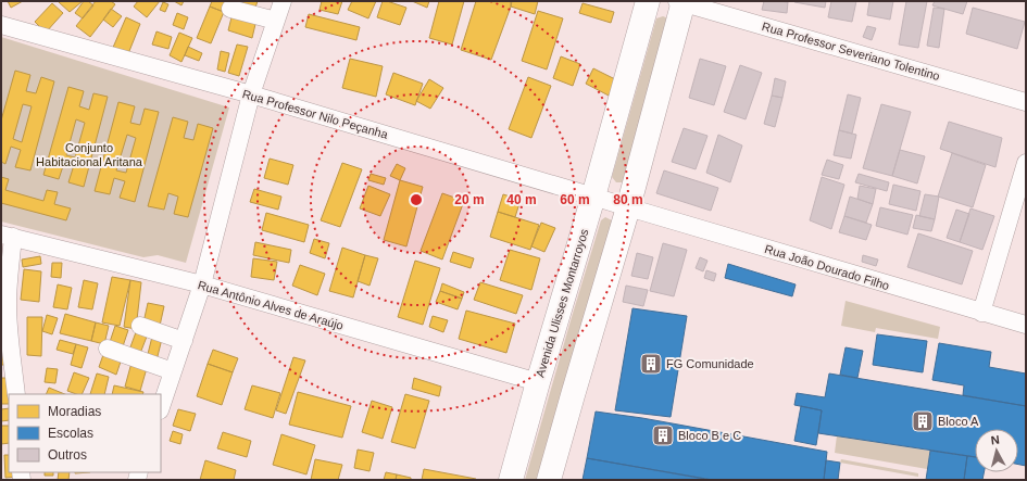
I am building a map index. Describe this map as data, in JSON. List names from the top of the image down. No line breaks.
{"streets":{"main road":["Avenida Ulisses Montarroyos"],"street":["Rua Professor Severiano Tolentino","Rua Professor Nilo Peçanha","Rua João Dourado Filho","Rua Antônio Alves de Araújo"]},"crossings":[["Rua Professor Nilo Peçanha","Rua João Dourado Filho"],["Rua Professor Nilo Peçanha","Avenida Ulisses Montarroyos"],["Avenida Ulisses Montarroyos","Rua Antônio Alves de Araújo"]],"parks":["Conjunto Habitacional Aritana"],"places":{"building":["FG Comunidade","Bloco A","Bloco B e C"]},"legend":["Moradias","Escolas","Outros"],"north":"top","rings":["20 m","40 m","60 m","80 m"]}
